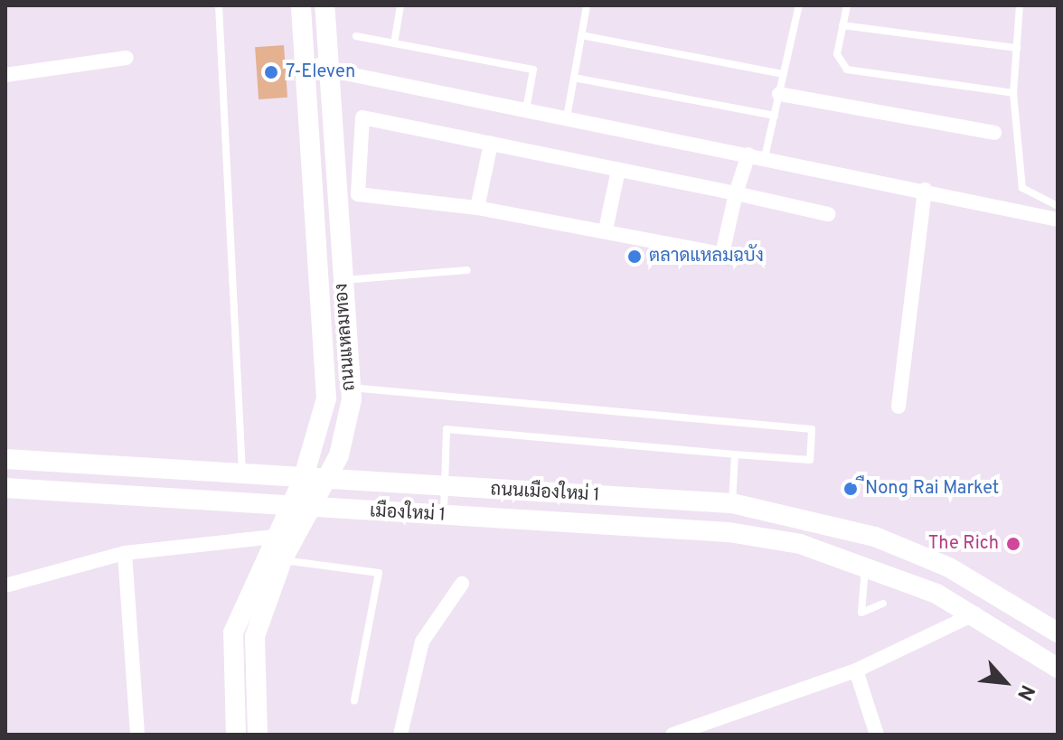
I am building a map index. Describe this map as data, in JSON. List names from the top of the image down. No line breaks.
{"streets":{"street":["ถนนแหลมทอง","ถนนเมืองใหม่ 1","เมืองใหม่ 1"]},"crossings":[["ถนนแหลมทอง","ถนนเมืองใหม่ 1"],["ถนนแหลมทอง","เมืองใหม่ 1"],["ถนนเมืองใหม่ 1","เมืองใหม่ 1"]],"places":["7-Eleven","ตลาดแหลมฉบัง","ืNong Rai Market","The Rich"],"north":"bottom right"}
